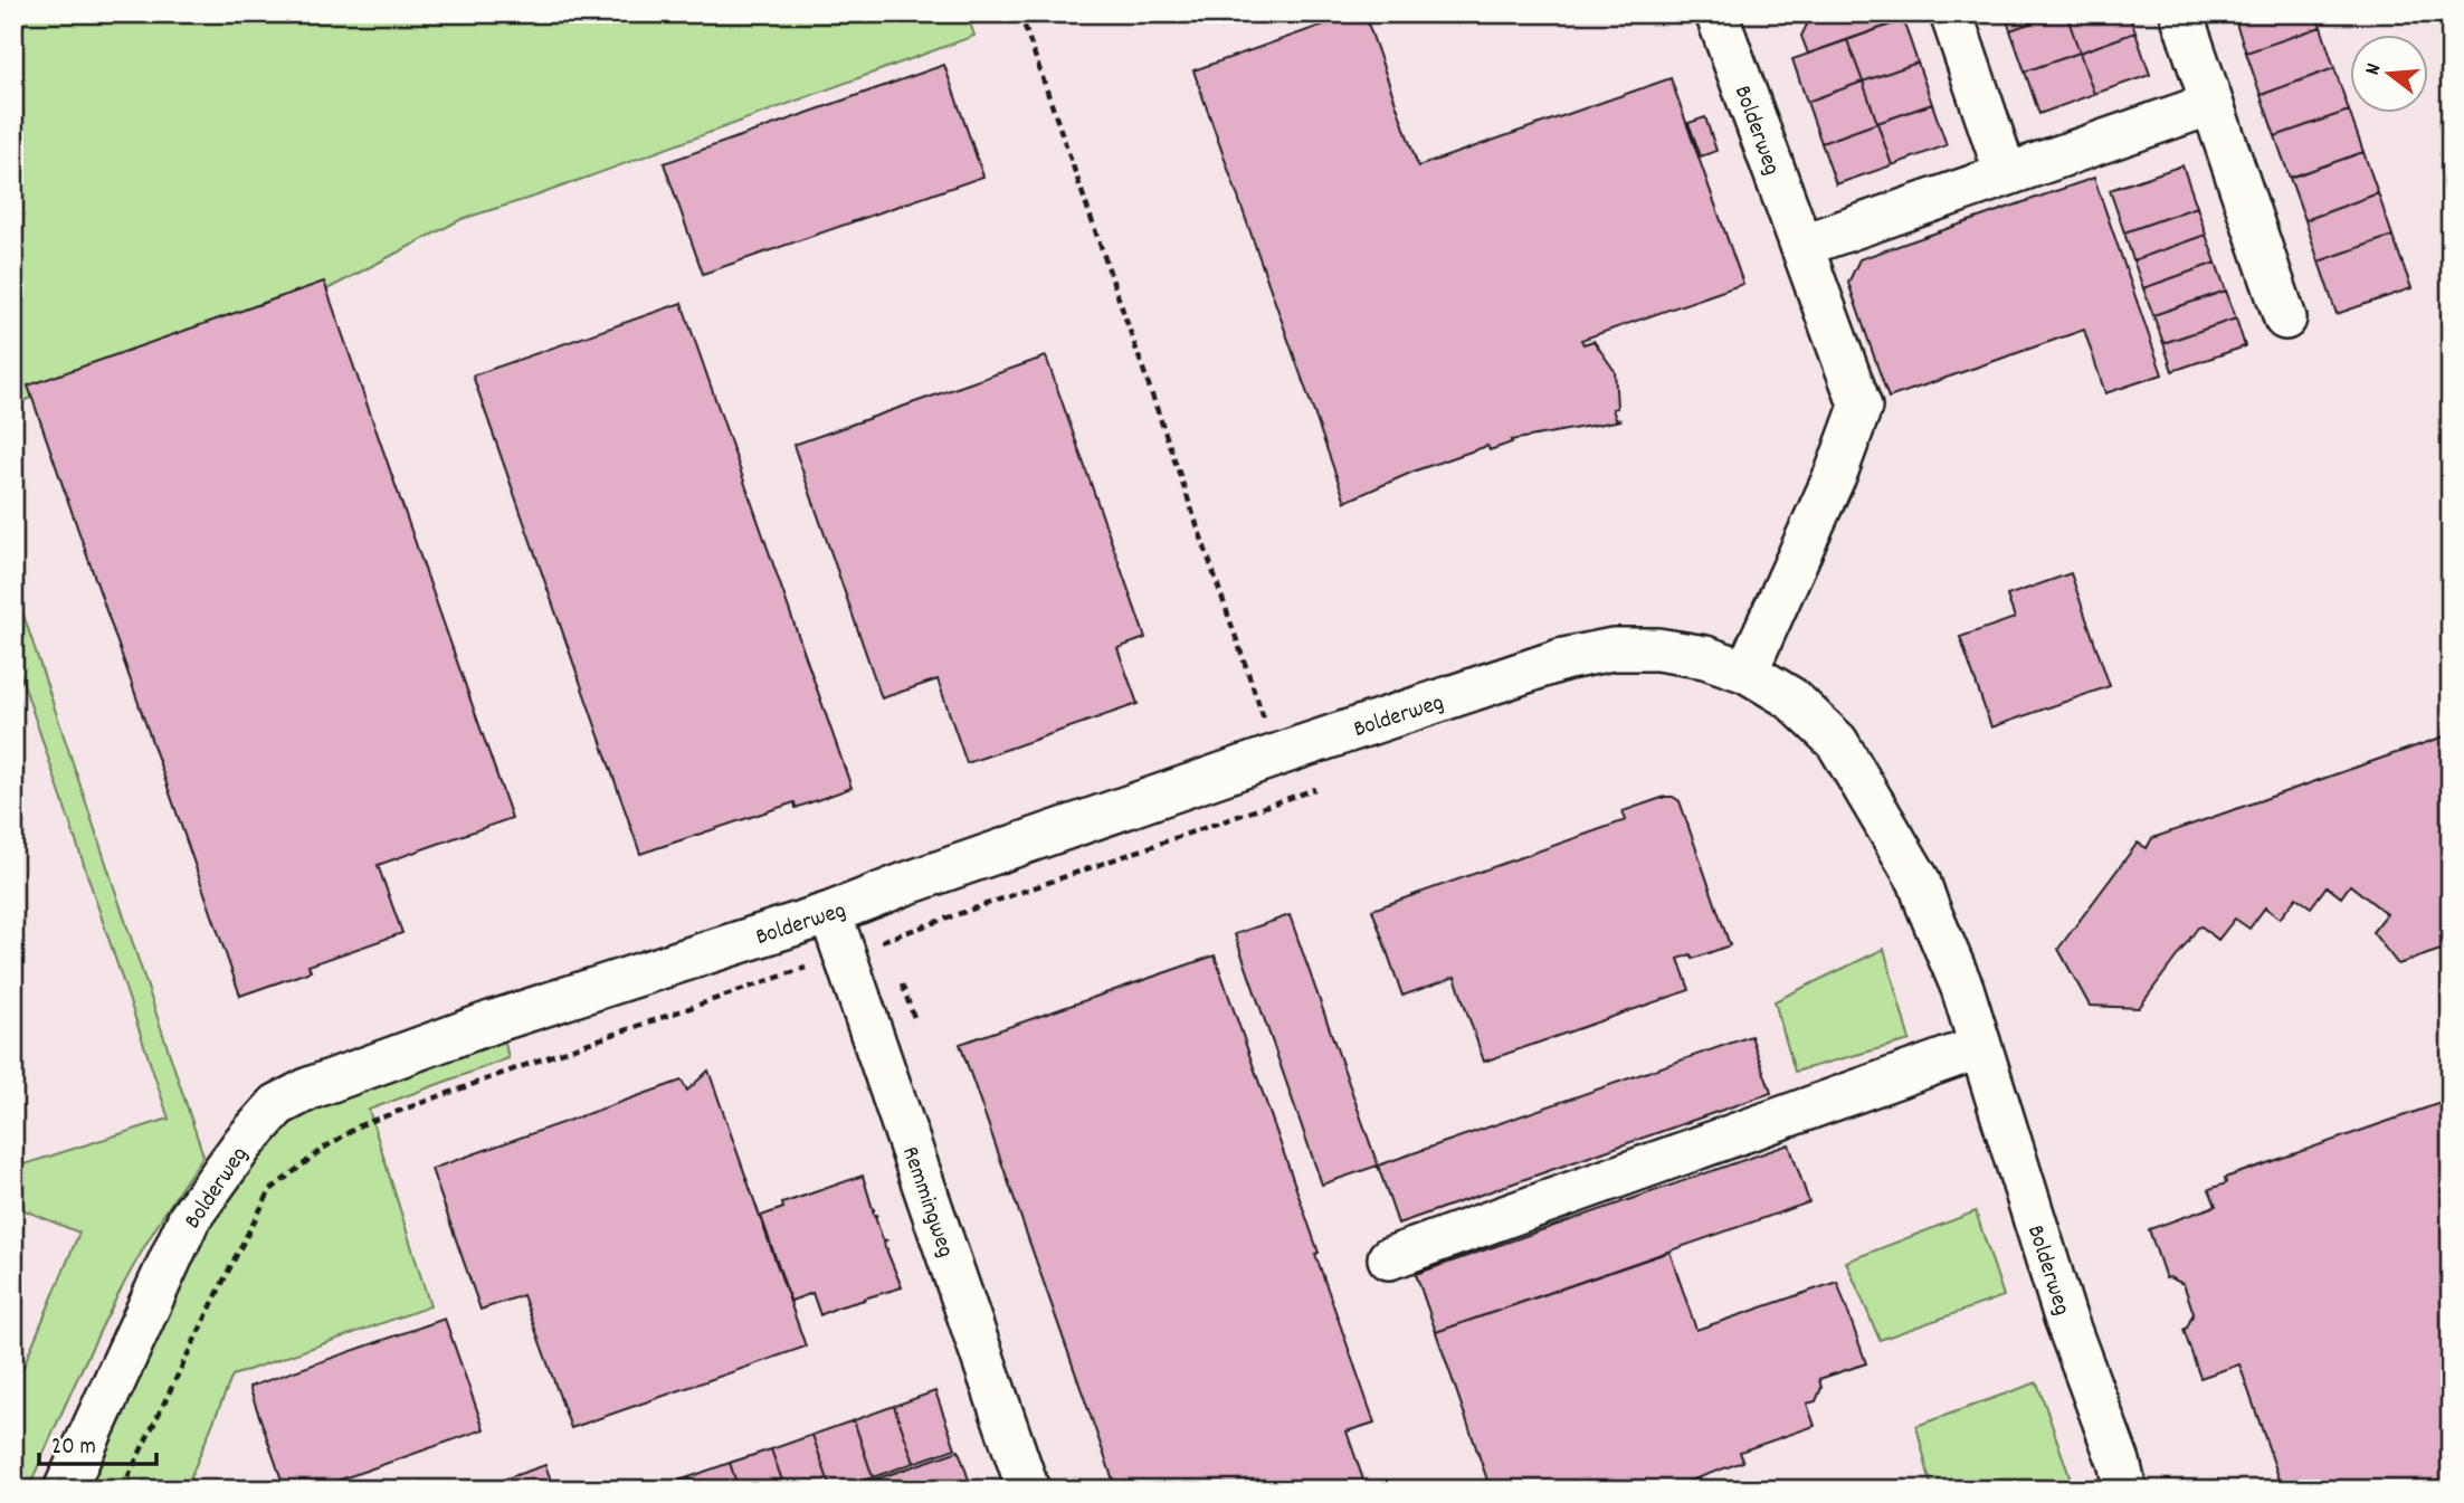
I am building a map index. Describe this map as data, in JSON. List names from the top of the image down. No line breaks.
{"streets":{"street":["Bolderweg","Remmingweg"]},"crossings":[["Bolderweg","Remmingweg"]],"scale_bar":"20 m","north":"left"}
